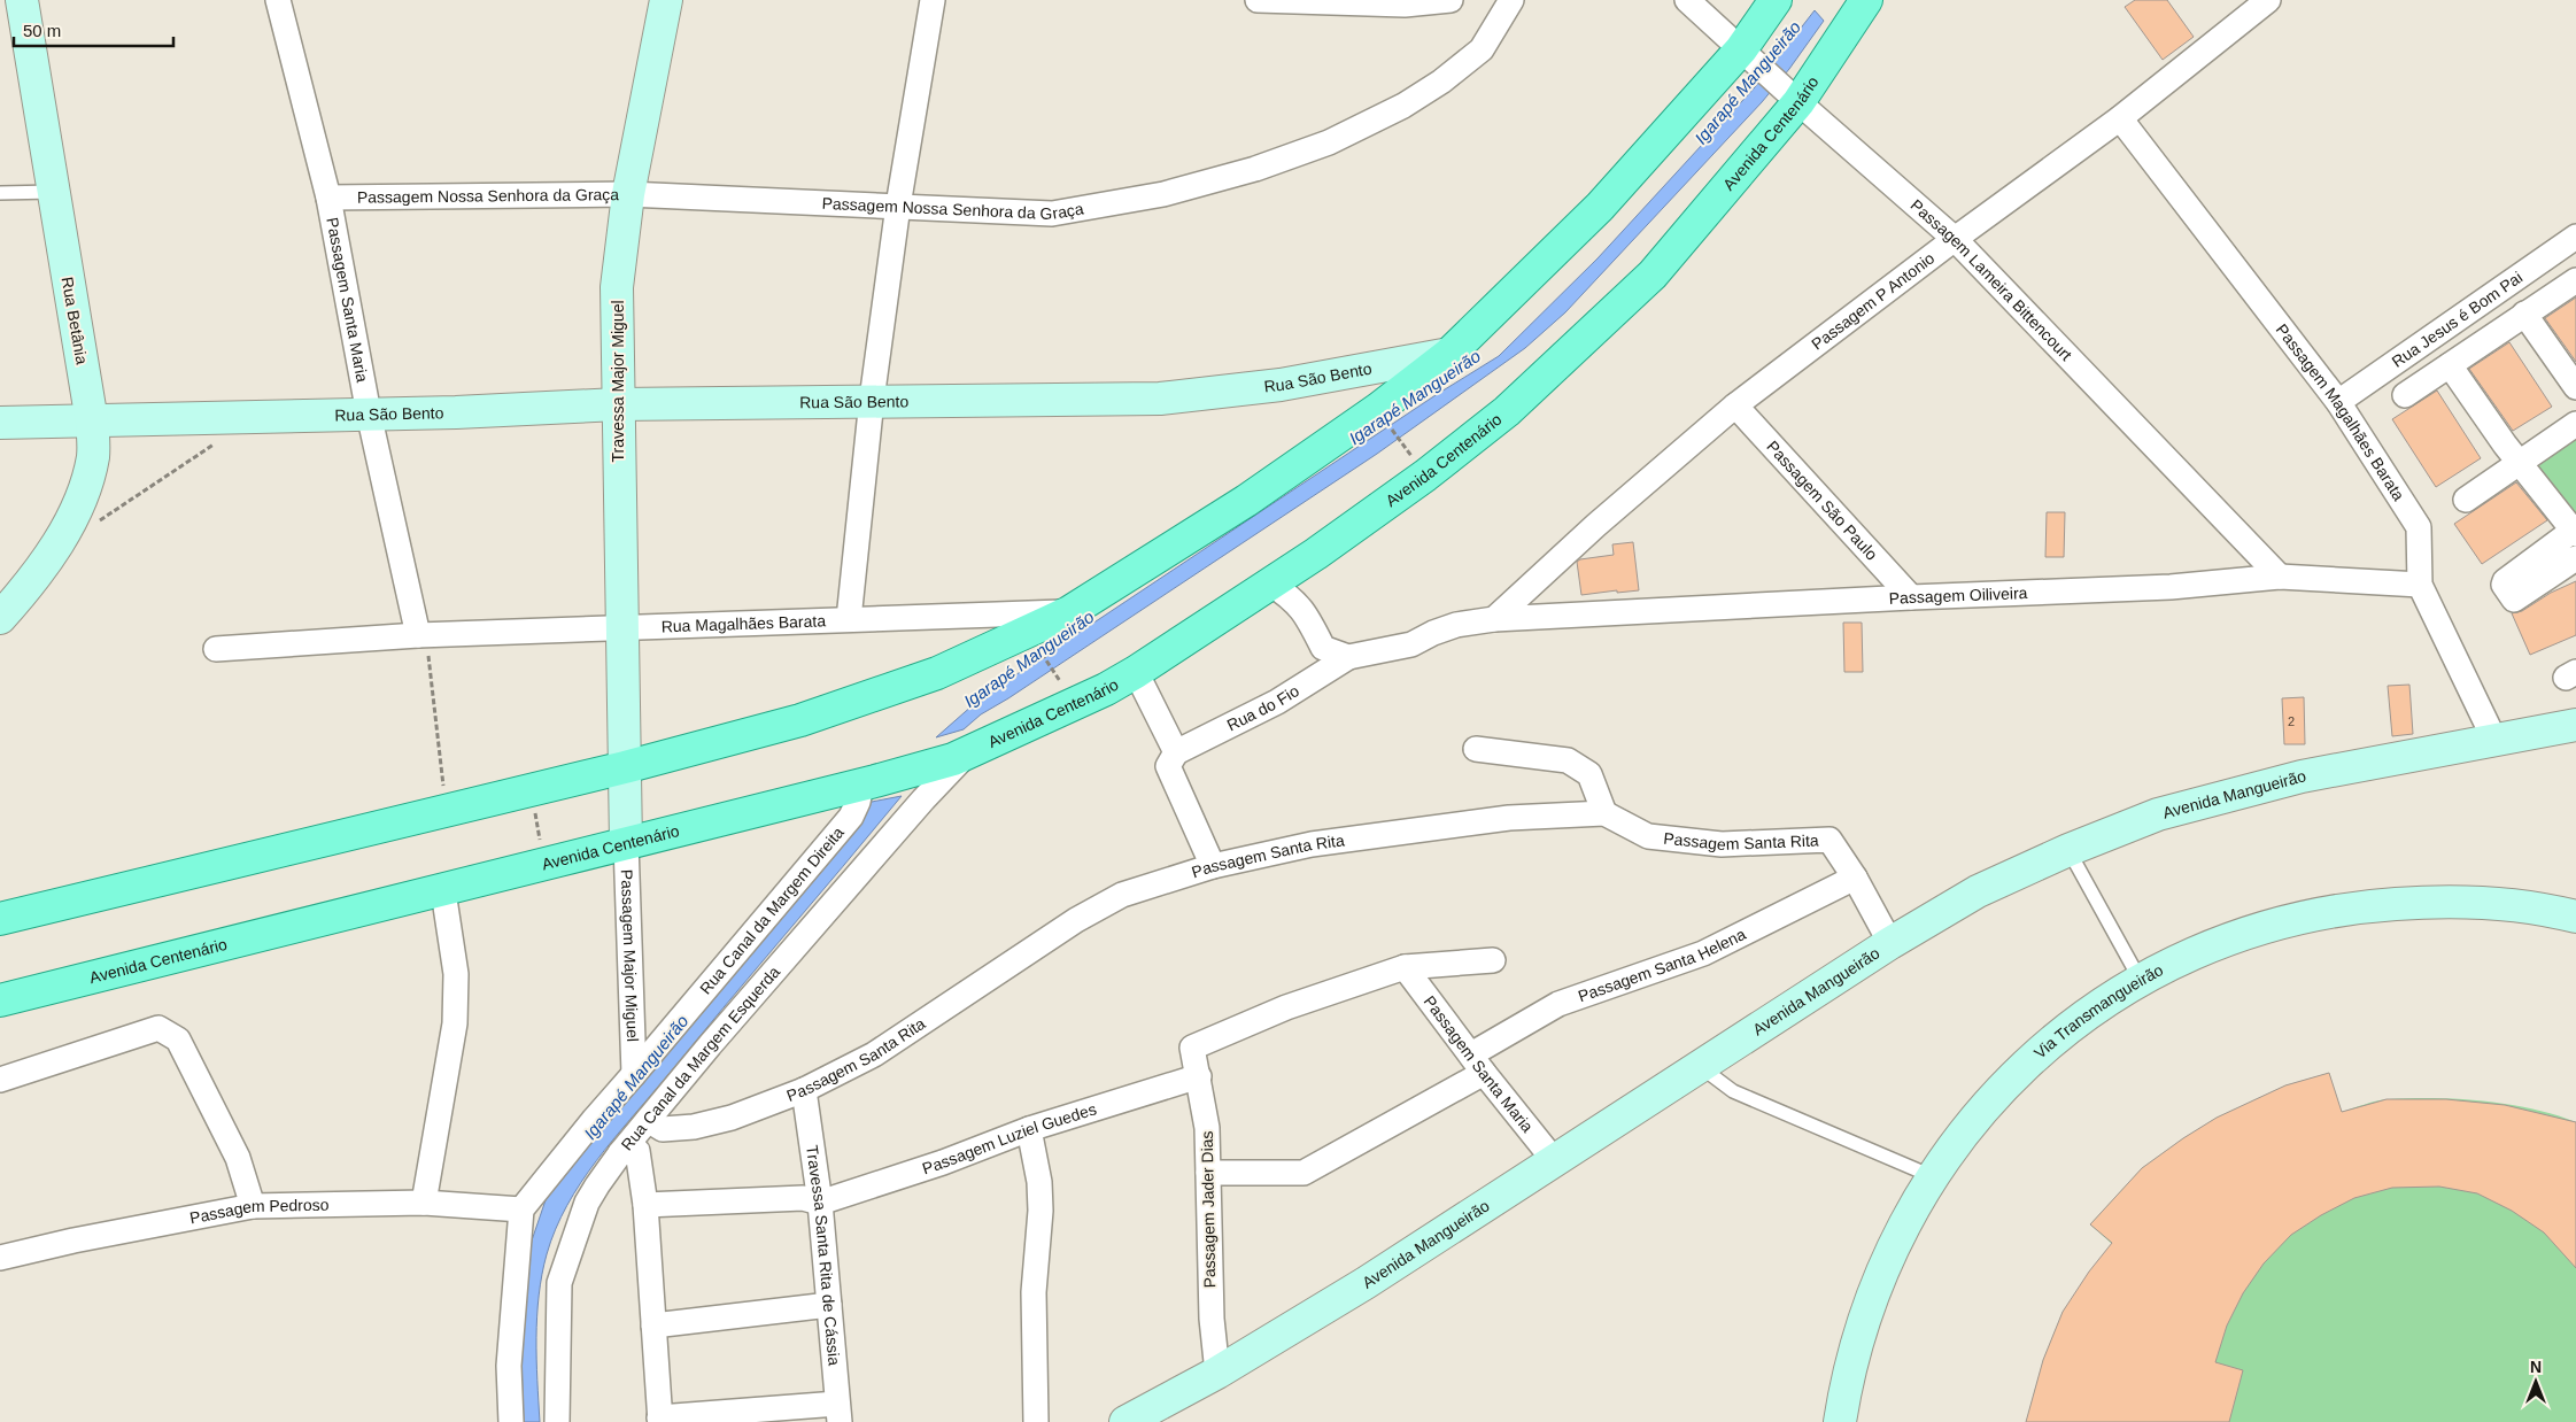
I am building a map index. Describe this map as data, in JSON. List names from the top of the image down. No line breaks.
{"streets":{"main road":["Avenida Centenário"],"street":["Passagem Nossa Senhora da Graça","Passagem Lameira Bittencourt","Passagem Santa Maria","Passagem P Antonio","Rua Jesus é Bom Pai","Rua Betânia","Rua São Bento","Travessa Major Miguel","Passagem Magalhães Barata","Passagem São Paulo","Passagem Oiliveira","Rua Magalhães Barata","Rua do Fio","Avenida Mangueirão","Passagem Santa Rita","Rua Canal da Margem Direita","Passagem Major Miguel","Passagem Santa Helena","Via Transmangueirão","Rua Canal da Margem Esquerda","Passagem Luziel Guedes","Passagem Jader Dias","Passagem Pedroso","Travessa Santa Rita de Cássia"]},"crossings":[["Avenida Centenário","Passagem Lameira Bittencourt"],["Avenida Centenário","Rua Canal da Margem Direita"],["Avenida Centenário","Passagem Major Miguel"],["Avenida Centenário","Rua Canal da Margem Esquerda"],["Passagem Nossa Senhora da Graça","Passagem Santa Maria"],["Passagem Nossa Senhora da Graça","Travessa Major Miguel"],["Passagem Lameira Bittencourt","Passagem P Antonio"],["Passagem Lameira Bittencourt","Passagem Oiliveira"],["Passagem Santa Maria","Rua São Bento"],["Passagem Santa Maria","Rua Magalhães Barata"],["Passagem Santa Maria","Avenida Mangueirão"],["Passagem Santa Maria","Passagem Santa Helena"],["Passagem Santa Maria","Passagem Jader Dias"],["Passagem P Antonio","Passagem Magalhães Barata"],["Passagem P Antonio","Passagem São Paulo"],["Passagem P Antonio","Passagem Oiliveira"],["Rua Jesus é Bom Pai","Passagem Magalhães Barata"],["Rua Betânia","Rua São Bento"],["Rua São Bento","Travessa Major Miguel"],["Travessa Major Miguel","Rua Magalhães Barata"],["Travessa Major Miguel","Passagem Major Miguel"],["Passagem Magalhães Barata","Passagem Oiliveira"],["Passagem Magalhães Barata","Avenida Mangueirão"],["Passagem São Paulo","Passagem Oiliveira"],["Passagem Oiliveira","Rua do Fio"],["Avenida Mangueirão","Passagem Santa Rita"],["Avenida Mangueirão","Passagem Jader Dias"],["Passagem Santa Rita","Passagem Santa Helena"],["Passagem Santa Rita","Rua Canal da Margem Esquerda"],["Passagem Santa Rita","Travessa Santa Rita de Cássia"],["Rua Canal da Margem Direita","Passagem Major Miguel"],["Rua Canal da Margem Direita","Passagem Pedroso"],["Passagem Santa Helena","Passagem Jader Dias"],["Passagem Luziel Guedes","Passagem Jader Dias"],["Passagem Luziel Guedes","Travessa Santa Rita de Cássia"]],"water":["Igarapé Mangueirão"],"house_numbers":["2"],"scale_bar":"50 m","north":"top"}
